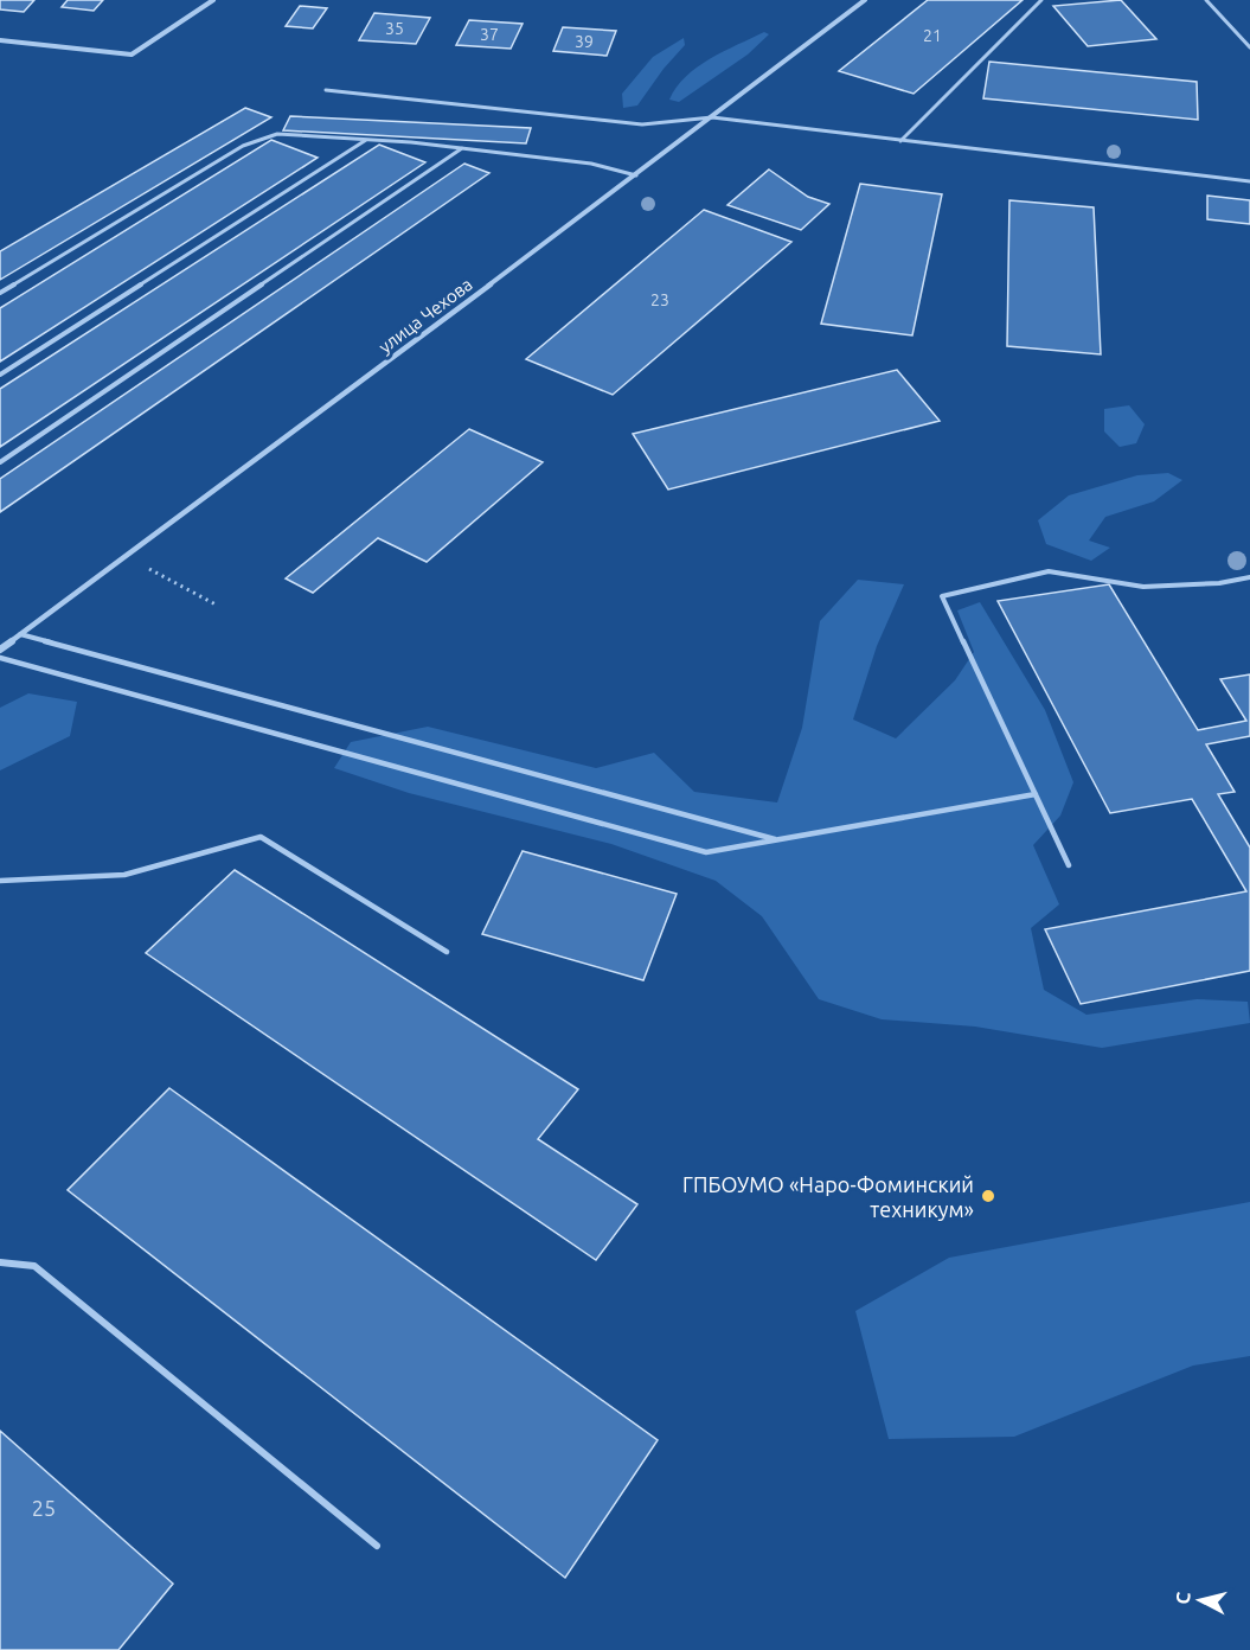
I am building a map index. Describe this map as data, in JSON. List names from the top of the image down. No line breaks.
{"streets":{"street":["улица Чехова"]},"places":["ГПБОУМО «Наро-Фоминский техникум»"],"house_numbers":["35","37","21","39","23","25"],"north":"left"}
